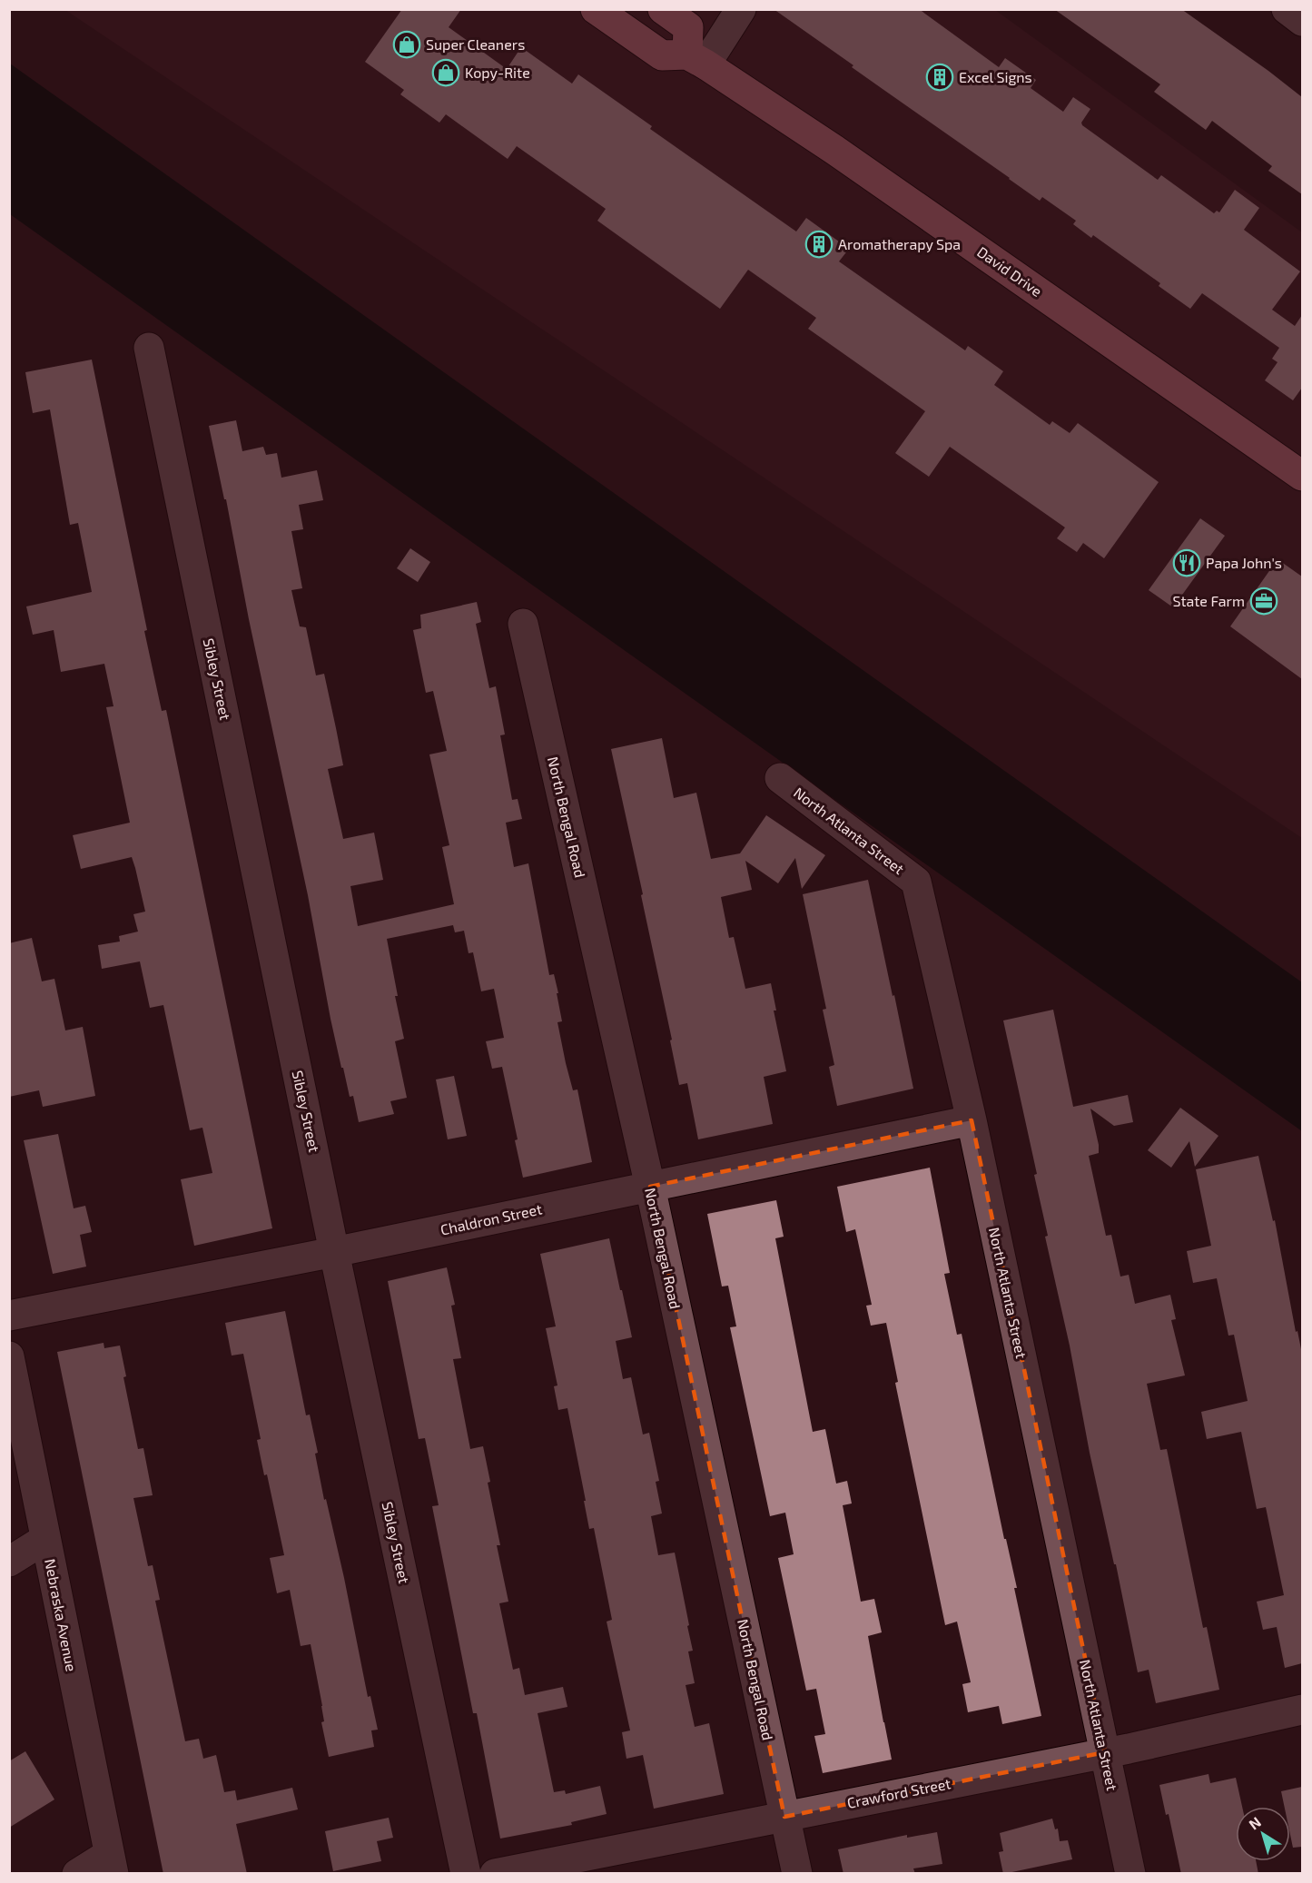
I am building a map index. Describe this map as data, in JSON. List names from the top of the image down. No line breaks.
{"streets":{"main road":["David Drive"],"street":["Sibley Street","North Bengal Road","North Atlanta Street","Chaldron Street","Nebraska Avenue","Crawford Street"]},"crossings":[["Sibley Street","Chaldron Street"],["North Bengal Road","Chaldron Street"],["North Bengal Road","Crawford Street"],["North Atlanta Street","Chaldron Street"],["North Atlanta Street","Crawford Street"]],"places":{"shop":["Super Cleaners","Kopy-Rite"],"building":["Excel Signs","Aromatherapy Spa"],"restaurant":["Papa John's"],"office":["State Farm"]},"north":"top left"}
